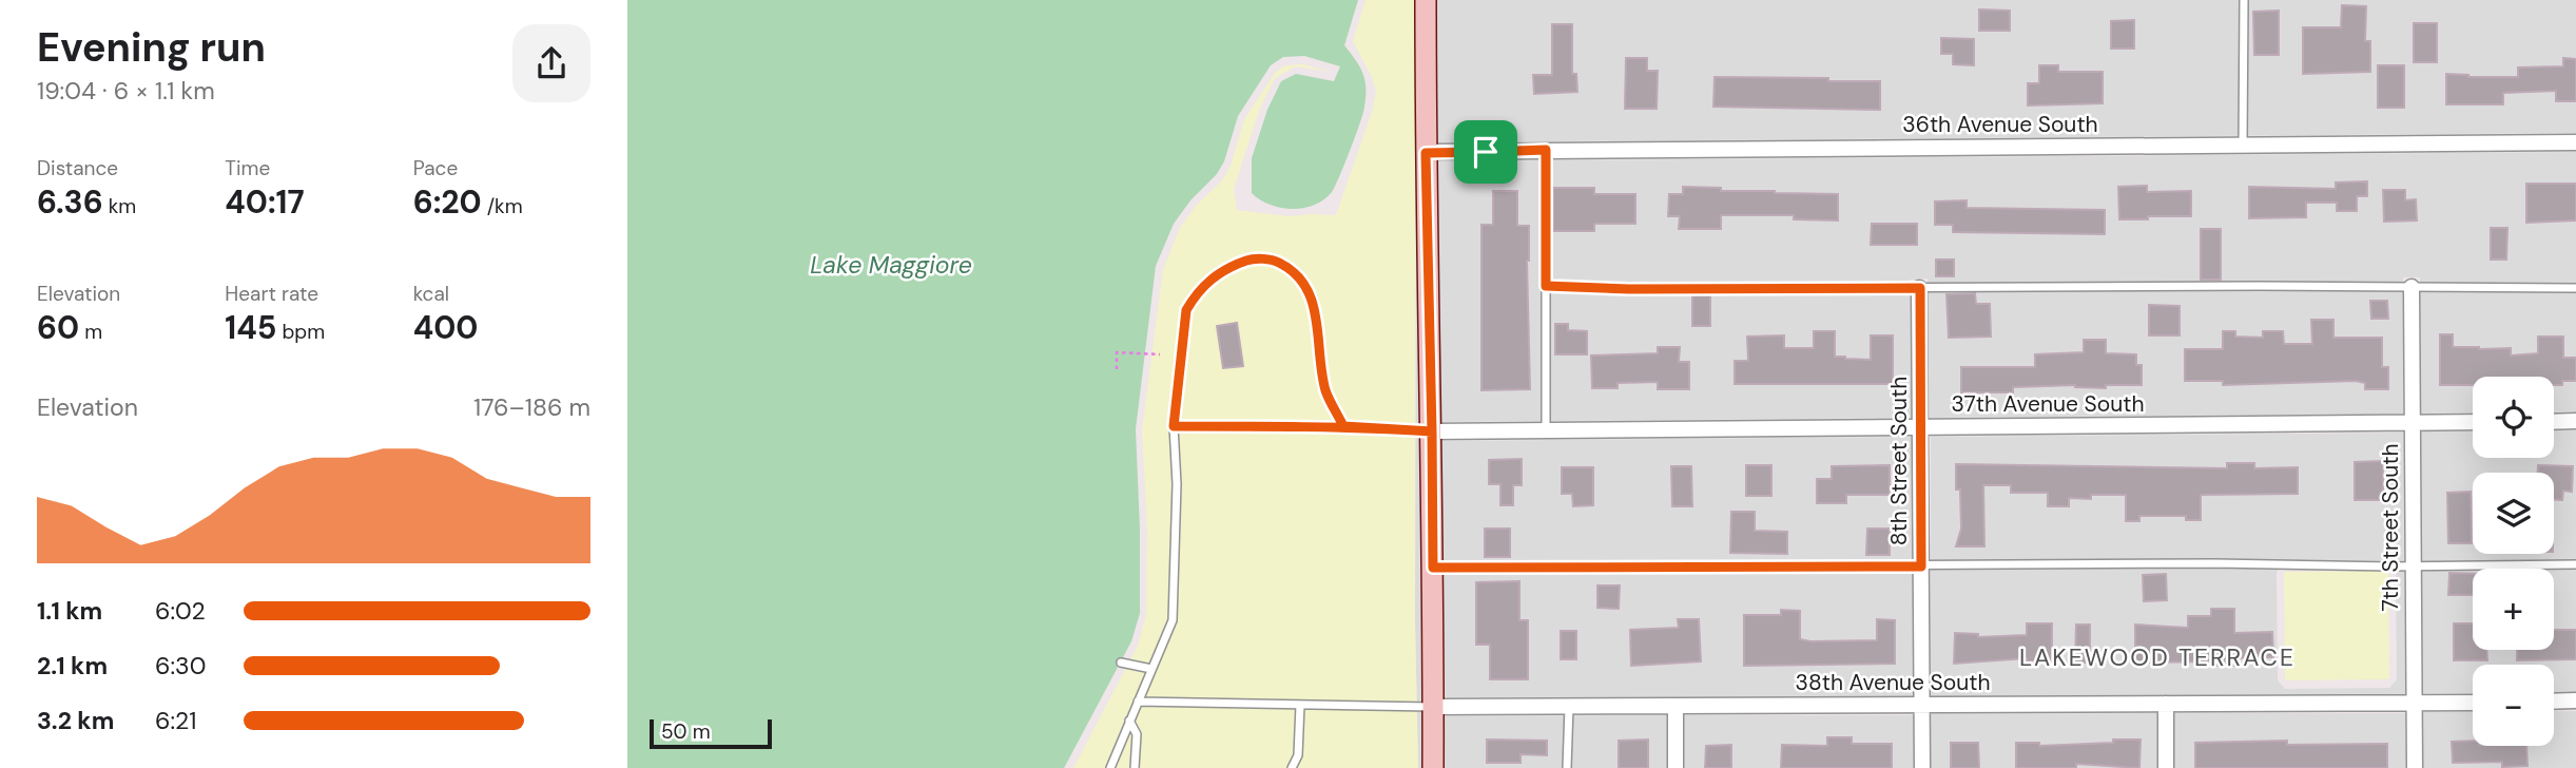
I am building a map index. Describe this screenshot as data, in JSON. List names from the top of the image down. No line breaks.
{"streets":{"street":["36th Avenue South","37th Avenue South","8th Street South","7th Street South","38th Avenue South"]},"crossings":[["37th Avenue South","8th Street South"],["37th Avenue South","7th Street South"],["8th Street South","38th Avenue South"],["7th Street South","38th Avenue South"]],"districts":["LAKEWOOD TERRACE"],"water":["Lake Maggiore"],"scale_bar":"50 m","page":{"heading":["Evening run","19:04 · 6 × 1.1 km"],"stats":[["Distance","6.36 km"],["Time","40:17"],["Pace","6:20 /km"],["Elevation","60 m"],["Heart rate","145 bpm"],["kcal","400"]],"chart":["Elevation","176–186 m"],"map_buttons":["+","−"],"list":[{"name":"1.1 km","note":"6:02"},{"name":"2.1 km","note":"6:30"},{"name":"3.2 km","note":"6:21"}],"scale":"50 m"}}
